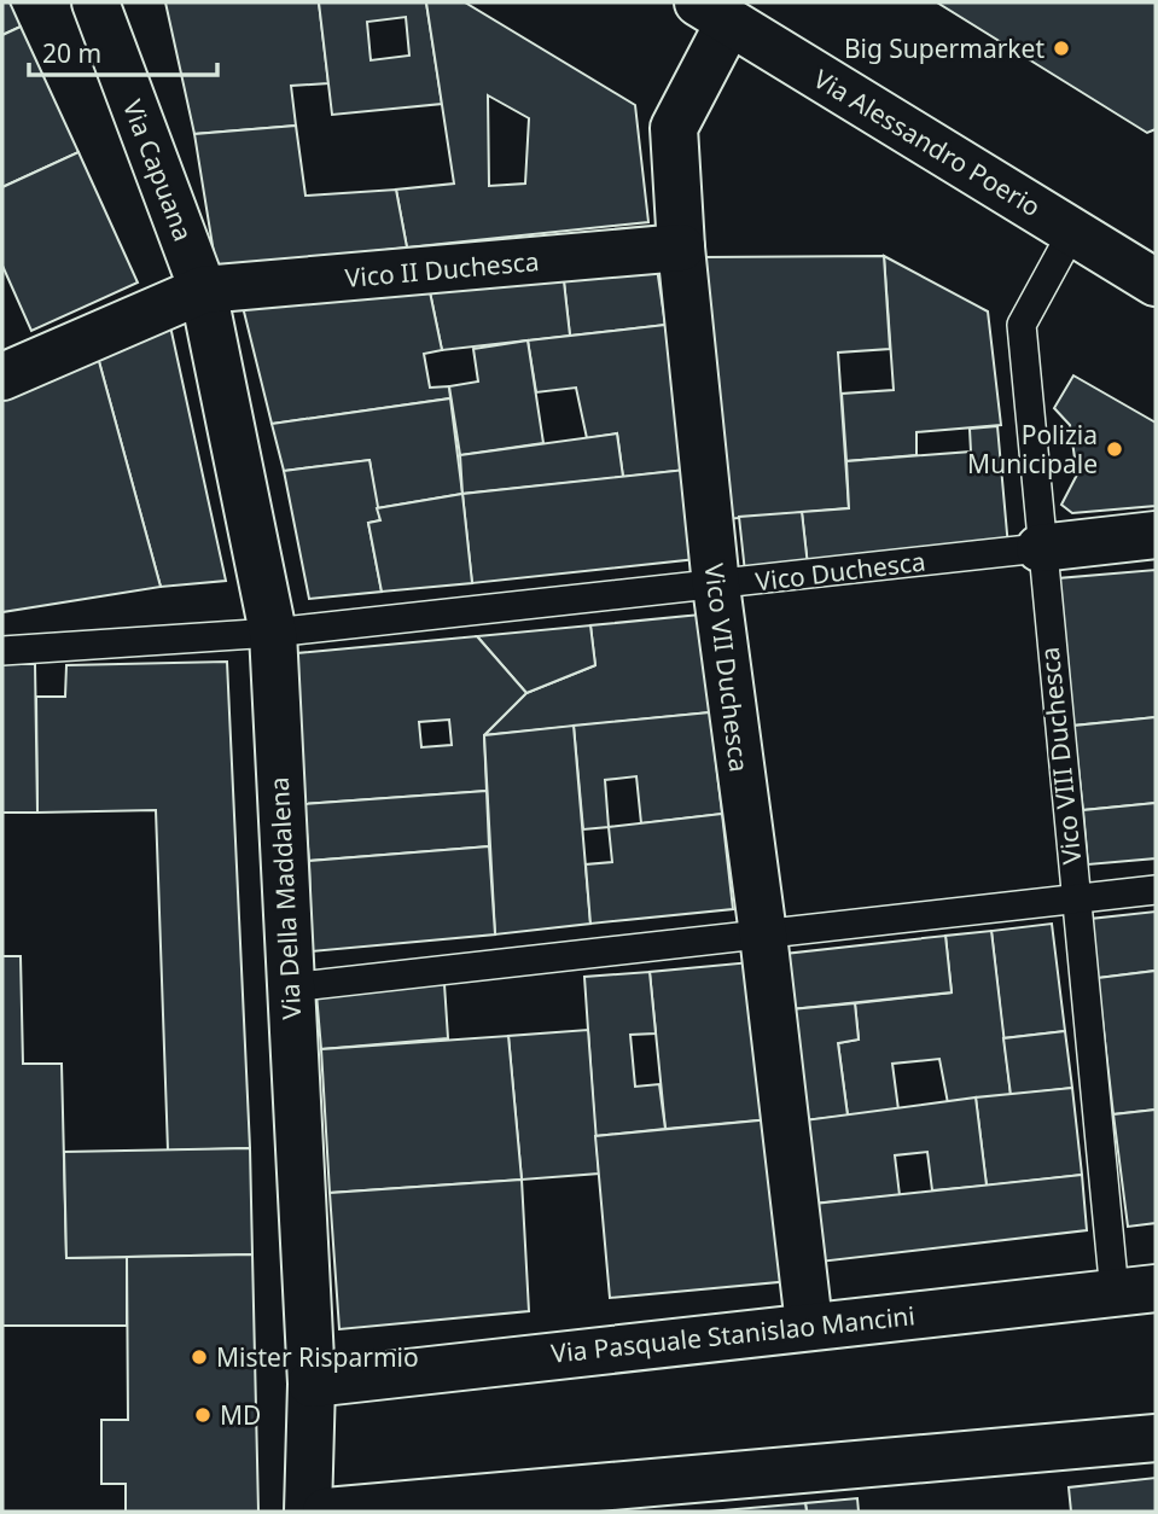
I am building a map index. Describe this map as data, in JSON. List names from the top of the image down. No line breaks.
{"streets":{"street":["Via Alessandro Poerio","Via Capuana","Vico II Duchesca","Vico Duchesca","Vico VII Duchesca","Via Della Maddalena","Via Pasquale Stanislao Mancini"],"lane":["Vico VIII Duchesca"]},"crossings":[["Via Alessandro Poerio","Vico VII Duchesca"],["Via Alessandro Poerio","Vico VIII Duchesca"],["Via Capuana","Vico II Duchesca"],["Via Capuana","Via Della Maddalena"],["Vico II Duchesca","Vico VII Duchesca"],["Vico II Duchesca","Via Della Maddalena"],["Vico Duchesca","Vico VII Duchesca"],["Vico Duchesca","Vico VIII Duchesca"],["Vico Duchesca","Via Della Maddalena"],["Vico VII Duchesca","Via Pasquale Stanislao Mancini"],["Vico VIII Duchesca","Via Pasquale Stanislao Mancini"],["Via Della Maddalena","Via Pasquale Stanislao Mancini"]],"places":["Big Supermarket","Polizia Municipale","Mister Risparmio","MD"],"scale_bar":"20 m"}
